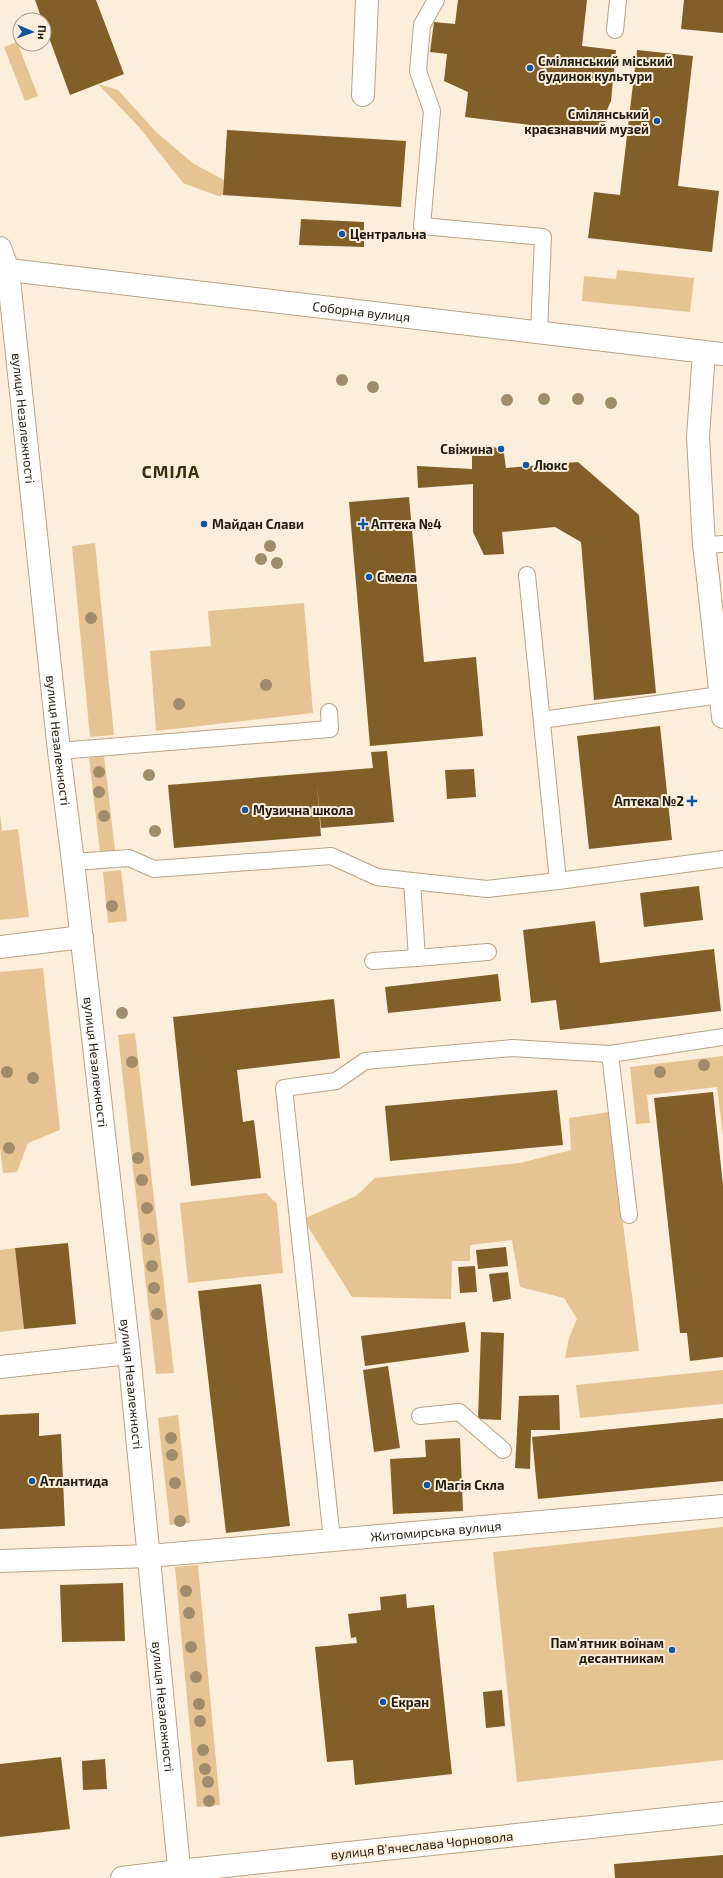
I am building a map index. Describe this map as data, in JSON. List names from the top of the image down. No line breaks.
{"streets":{"street":["Соборна вулиця","вулиця Незалежності","Житомирська вулиця","вулиця Вʼячеслава Чорновола"]},"crossings":[["Соборна вулиця","вулиця Незалежності"],["вулиця Незалежності","Житомирська вулиця"],["вулиця Незалежності","вулиця Вʼячеслава Чорновола"]],"districts":["СМІЛА"],"places":{"other":["Смілянський міський будинок культури","Смілянський краєзнавчий музей","Центральна","Свіжина","Люкс","Майдан Слави","Смела","Музична школа","Атлантида","Магія Скла","Пам'ятник воїнам десантникам","Екран"],"health":["Аптека №4","Аптека №2"]},"north":"right"}
